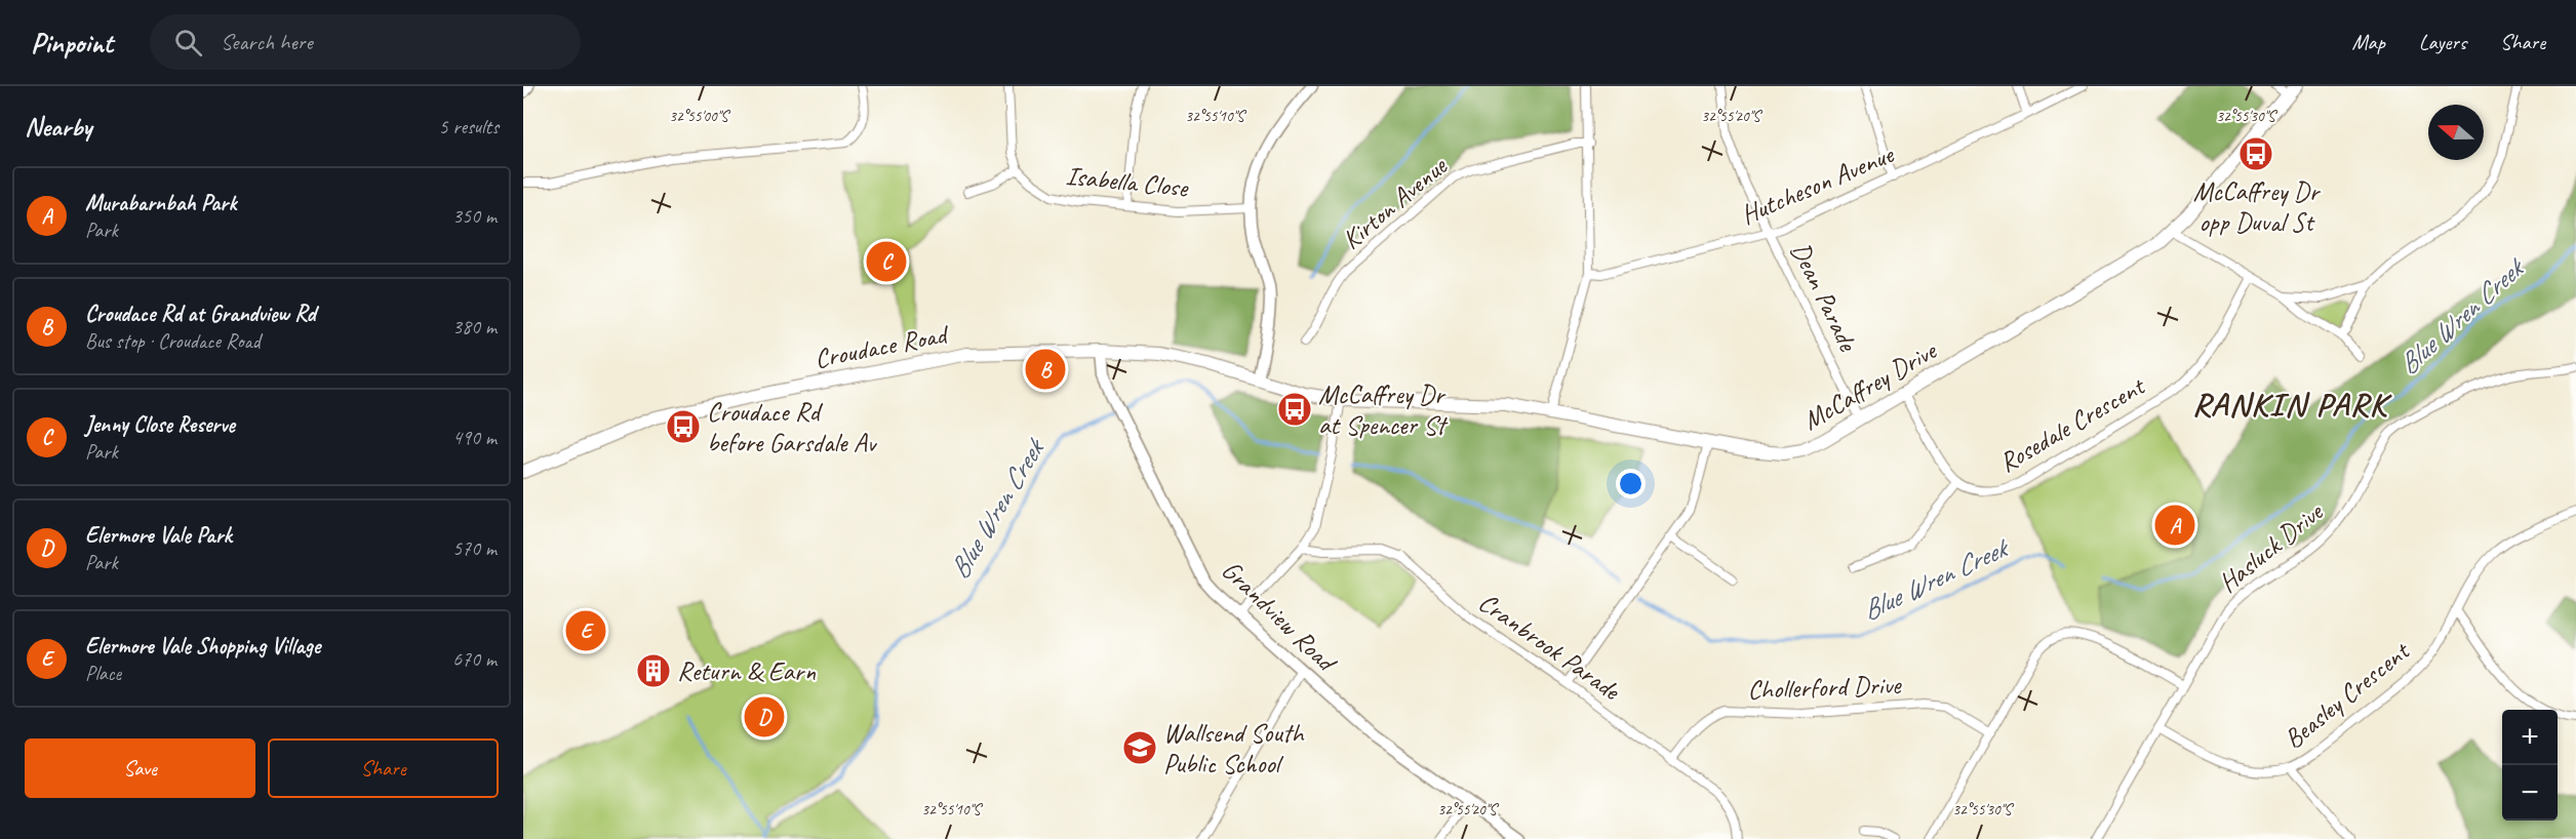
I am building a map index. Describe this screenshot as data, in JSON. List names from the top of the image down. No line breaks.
{"streets":{"main road":["Croudace Road","McCaffrey Drive"],"street":["Isabella Close","Hutcheson Avenue","Kirton Avenue","Dean Parade","Rosedale Crescent","Hasluck Drive","Grandview Road","Cranbrook Parade","Chollerford Drive","Beasley Crescent"]},"crossings":[["Hutcheson Avenue","Dean Parade"],["Dean Parade","McCaffrey Drive"],["Croudace Road","McCaffrey Drive"],["Croudace Road","Grandview Road"],["Hasluck Drive","Beasley Crescent"],["Cranbrook Parade","Chollerford Drive"]],"districts":["RANKIN PARK"],"water":["Blue Wren Creek"],"places":{"bus stop":["McCaffrey Dr opp Duval St","McCaffrey Dr at Spencer St","Croudace Rd before Garsdale Av"],"building":["Return & Earn"],"school or university":["Wallsend South Public School"]},"north":"left","page":{"header":"Pinpoint","search":"Search here","nav":["Map","Layers","Share"],"heading":["Nearby","5 results"],"list":[{"mark":"A","name":"Murabarnbah Park","note":"Park","value":"350 m"},{"mark":"B","name":"Croudace Rd at Grandview Rd","note":"Bus stop · Croudace Road","value":"380 m"},{"mark":"C","name":"Jenny Close Reserve","note":"Park","value":"490 m"},{"mark":"D","name":"Elermore Vale Park","note":"Park","value":"570 m"},{"mark":"E","name":"Elermore Vale Shopping Village","note":"Place","value":"670 m"}],"pins":["C","B","A","E","D"],"map_buttons":["+","−"],"buttons":["Save","Share"]},"coordinates":["32°55'00\"S","32°55'10\"S","32°55'20\"S","32°55'30\"S"]}
